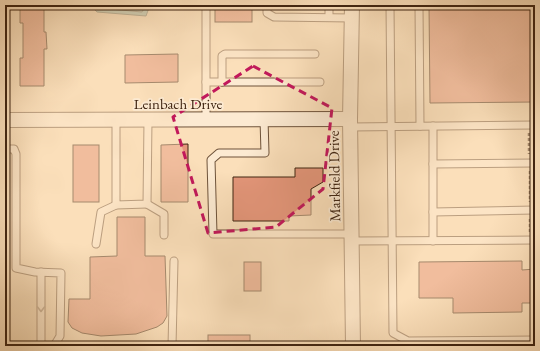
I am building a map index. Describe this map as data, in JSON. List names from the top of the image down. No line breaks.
{"streets":{"street":["Leinbach Drive","Markfield Drive"]},"crossings":[["Leinbach Drive","Markfield Drive"]]}
